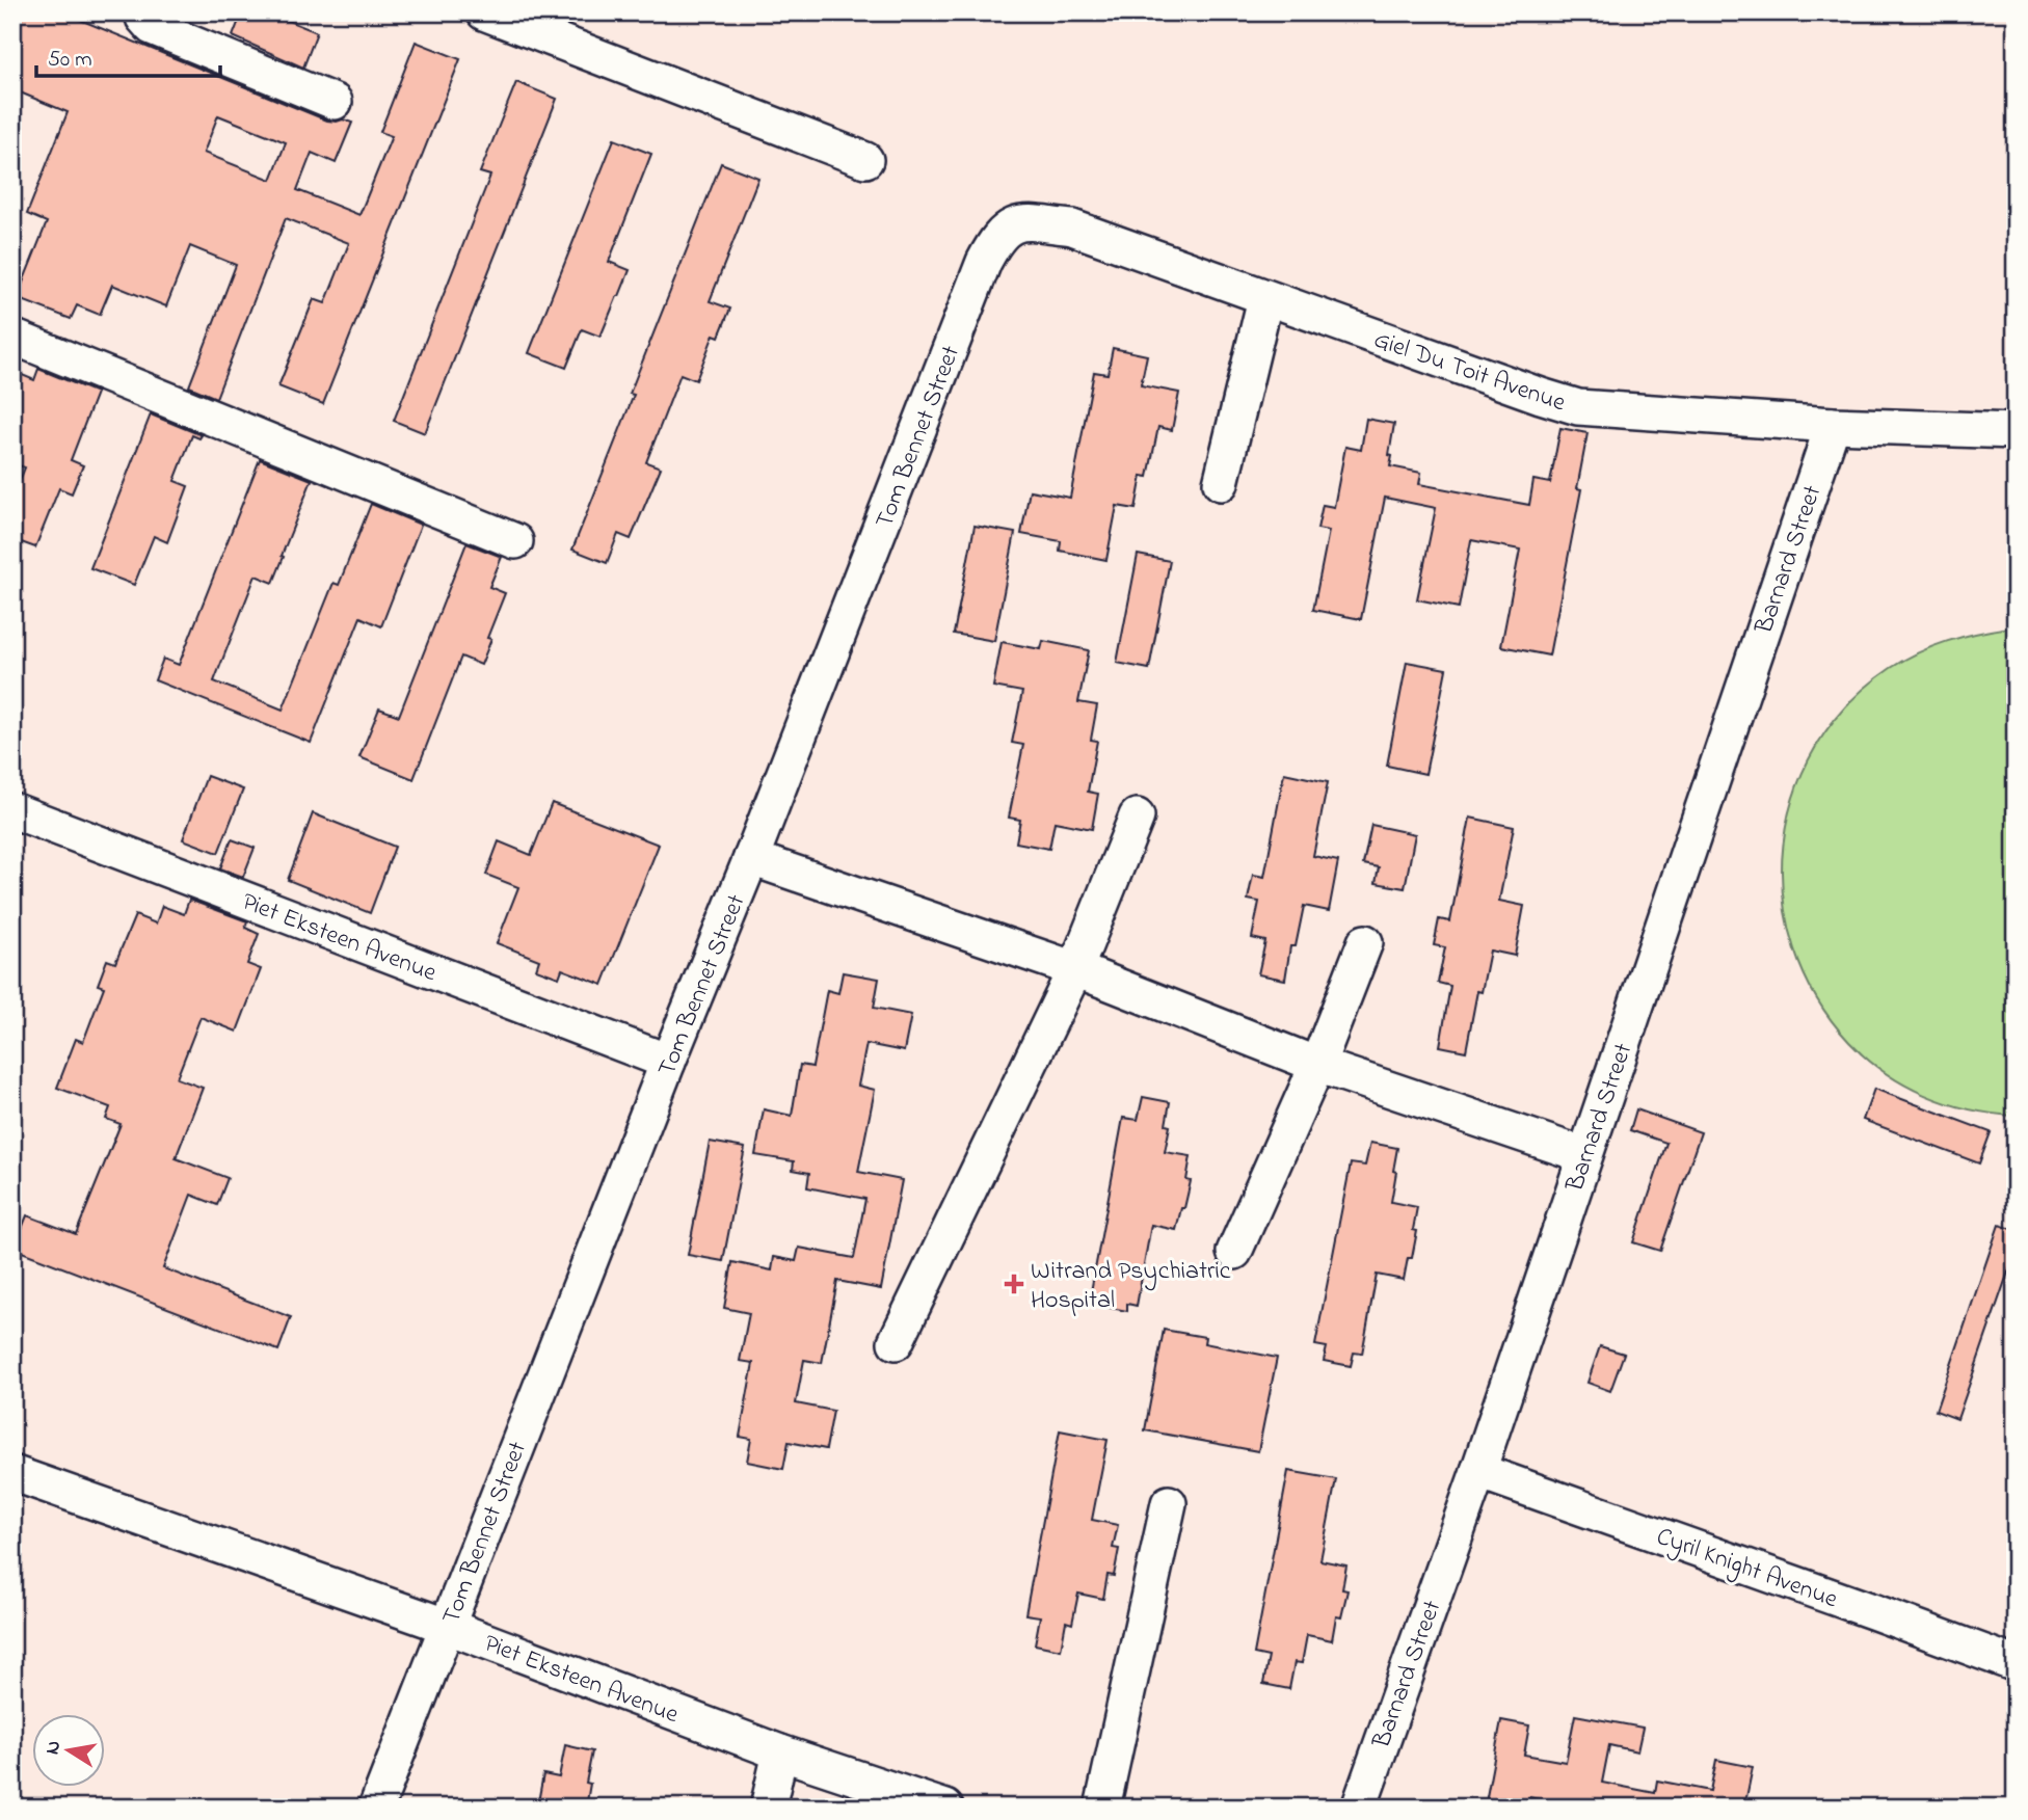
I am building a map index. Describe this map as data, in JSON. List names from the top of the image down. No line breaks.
{"streets":{"street":["Giel Du Toit Avenue","Tom Bennet Street","Barnard Street","Piet Eksteen Avenue","Cyril Knight Avenue"]},"crossings":[["Giel Du Toit Avenue","Tom Bennet Street"],["Giel Du Toit Avenue","Barnard Street"],["Tom Bennet Street","Piet Eksteen Avenue"],["Barnard Street","Cyril Knight Avenue"]],"places":{"health":["Witrand Psychiatric Hospital"]},"scale_bar":"50 m","north":"left"}
